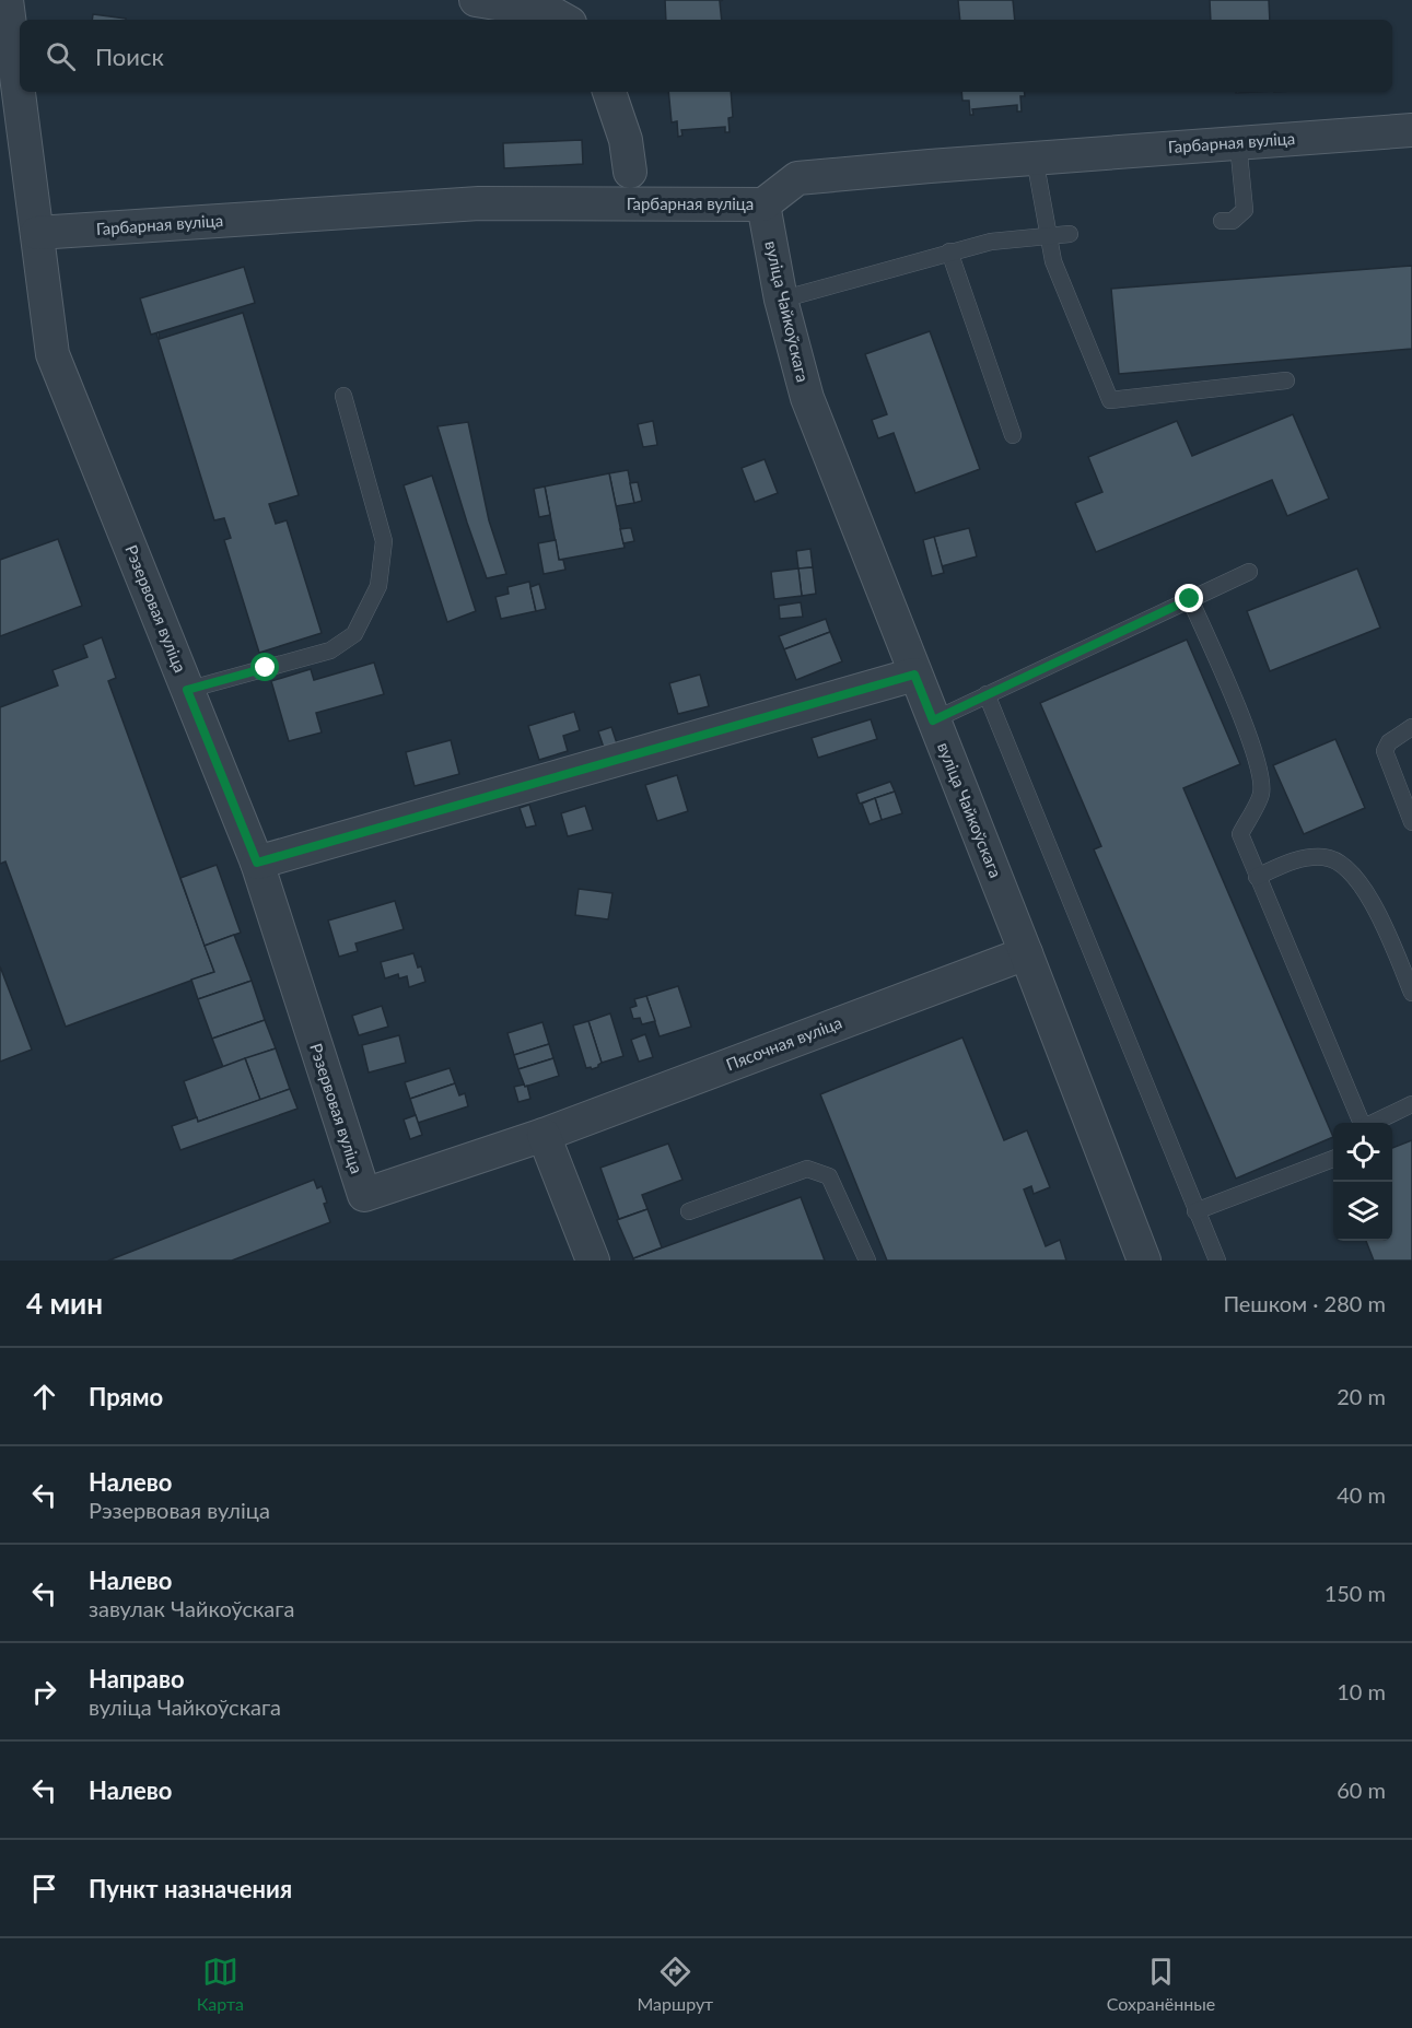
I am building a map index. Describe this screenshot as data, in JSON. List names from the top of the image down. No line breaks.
{"streets":{"street":["Гарбарная вуліца","вуліца Чайкоўскага","Рэзервовая вуліца","Пясочная вуліца"]},"crossings":[["Гарбарная вуліца","вуліца Чайкоўскага"],["Гарбарная вуліца","Рэзервовая вуліца"],["вуліца Чайкоўскага","Пясочная вуліца"],["Рэзервовая вуліца","Пясочная вуліца"]],"page":{"search":"Поиск","heading":["4 мин","Пешком · 280 m"],"list":[["Прямо","20 m"],["Налево","Рэзервовая вуліца","40 m"],["Налево","завулак Чайкоўскага","150 m"],["Направо","вуліца Чайкоўскага","10 m"],["Налево","60 m"],"Пункт назначения"],"nav":["Карта","Маршрут","Сохранённые"]}}
